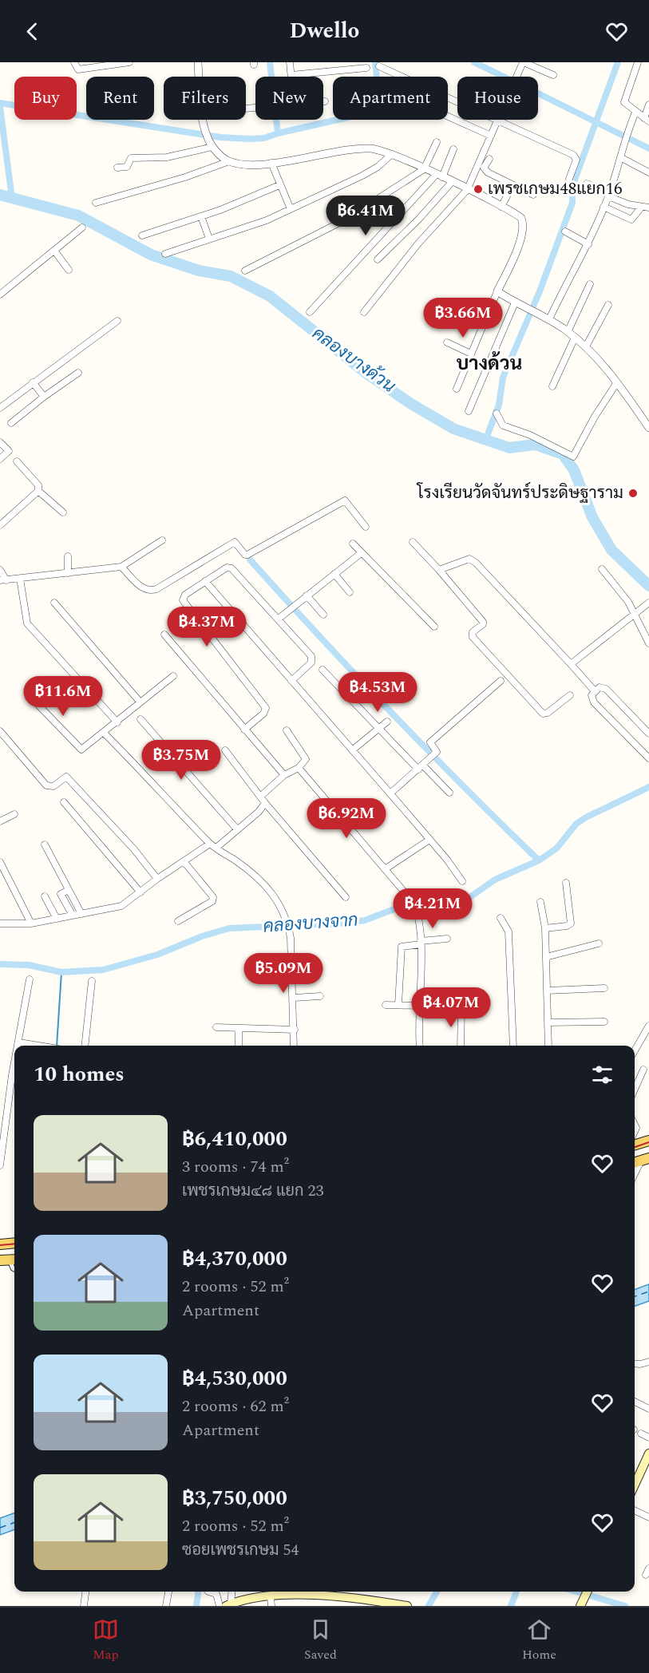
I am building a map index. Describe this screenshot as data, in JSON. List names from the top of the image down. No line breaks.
{"districts":["บางด้วน"],"water":["คลองบางด้วน","คลองบางจาก"],"places":["เพรชเกษม48แยก16","โรงเรียนวัดจันทร์ประดิษฐาราม"],"page":{"header":"Dwello","chip":["Buy","Rent","Filters","New","Apartment","House"],"price":["฿6.41M","฿3.66M","฿4.37M","฿4.53M","฿11.6M","฿3.75M","฿6.92M","฿4.21M","฿5.09M","฿4.07M"],"heading":"10 homes","list":[{"name":"฿6,410,000","note":"3 rooms · 74 m² · เพชรเกษม๔๘ แยก 23"},{"name":"฿4,370,000","note":"2 rooms · 52 m² · Apartment"},{"name":"฿4,530,000","note":"2 rooms · 62 m² · Apartment"},{"name":"฿3,750,000","note":"2 rooms · 52 m² · ซอยเพชรเกษม 54"}],"tabs":["Map","Saved","Home"]}}
